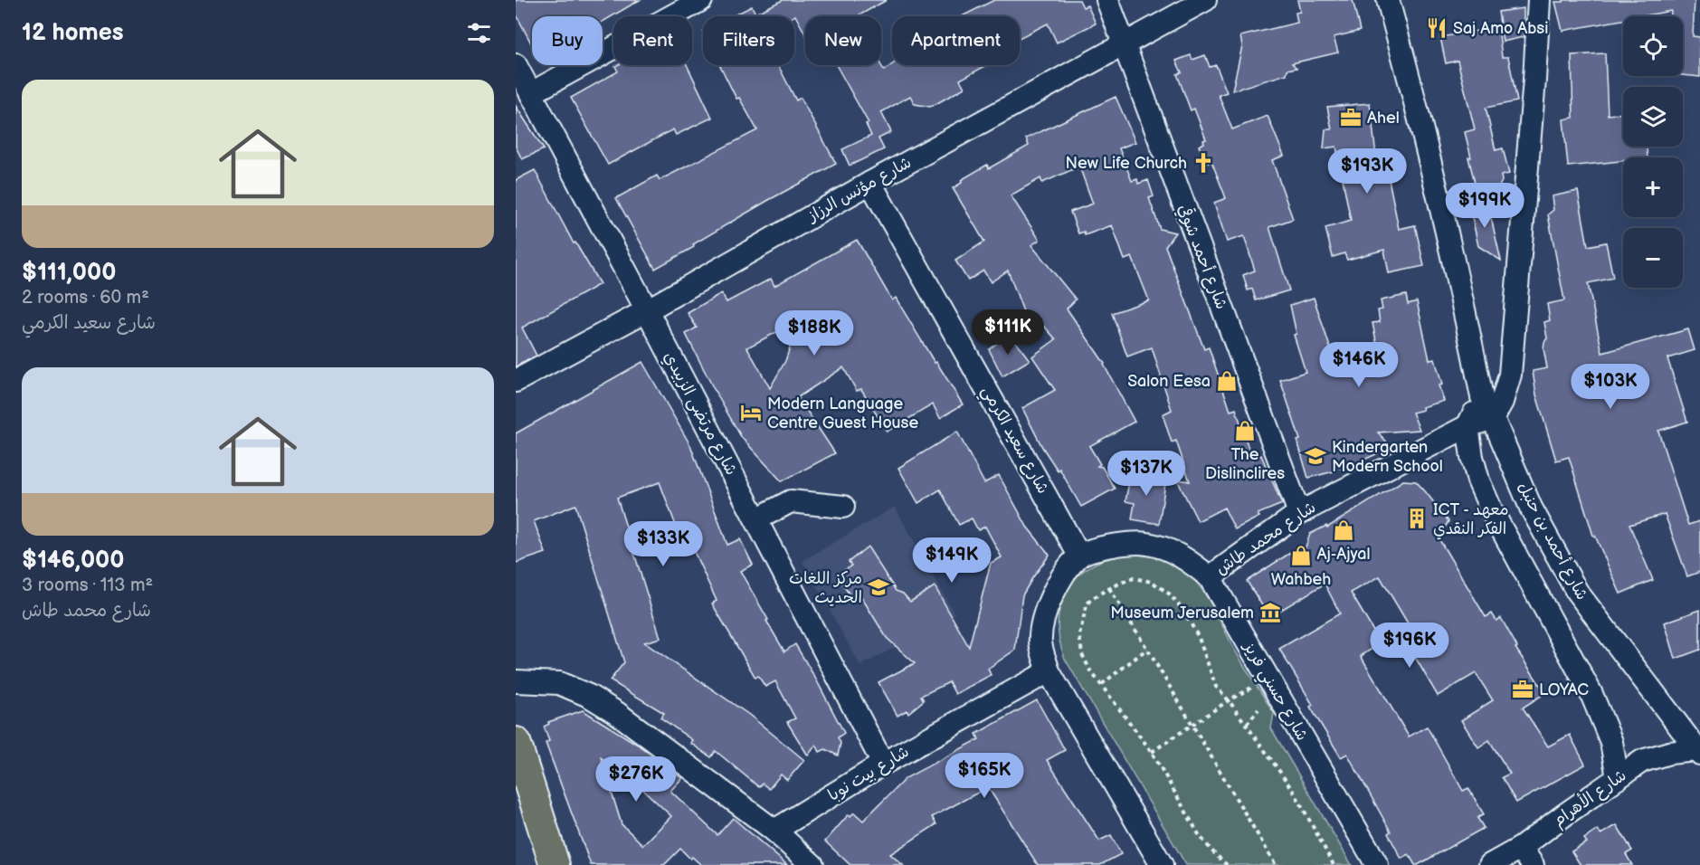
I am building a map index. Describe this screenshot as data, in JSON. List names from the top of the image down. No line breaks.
{"streets":{"street":["شارع مؤنس الرزاز","شارع أحمد شوقي","شارع مرتضى الزبيدي","شارع سعيد الكرمي","شارع محمد طاش","شارع أحمد بن حنبل","شارع حسني فريز","شارع بيت نوبا","شارع الأهرام"]},"crossings":[["شارع مؤنس الرزاز","شارع أحمد شوقي"],["شارع مؤنس الرزاز","شارع مرتضى الزبيدي"],["شارع مؤنس الرزاز","شارع سعيد الكرمي"],["شارع أحمد شوقي","شارع محمد طاش"],["شارع مرتضى الزبيدي","شارع بيت نوبا"],["شارع سعيد الكرمي","شارع حسني فريز"],["شارع محمد طاش","شارع أحمد بن حنبل"],["شارع محمد طاش","شارع حسني فريز"],["شارع أحمد بن حنبل","شارع الأهرام"]],"places":{"restaurant":["Saj Amo Absi"],"office":["Ahel","LOYAC"],"church":["New Life Church"],"shop":["Salon Eesa","The Dislinclires","Aj-Ajyal","Wahbeh"],"hotel":["Modern Language Centre Guest House"],"school or university":["Kindergarten Modern School","مركز اللغات الحديث"],"building":["ICT - معهد الفكر النقدي"],"museum":["Museum Jerusalem"]},"page":{"heading":"12 homes","map_buttons":["+","−"],"chip":["Buy","Rent","Filters","New","Apartment"],"list":[{"name":"$111,000","note":"2 rooms · 60 m² · شارع سعيد الكرمي"},{"name":"$146,000","note":"3 rooms · 113 m² · شارع محمد طاش"}],"price":["$193K","$199K","$111K","$188K","$146K","$103K","$137K","$133K","$149K","$196K","$165K","$276K"]}}
